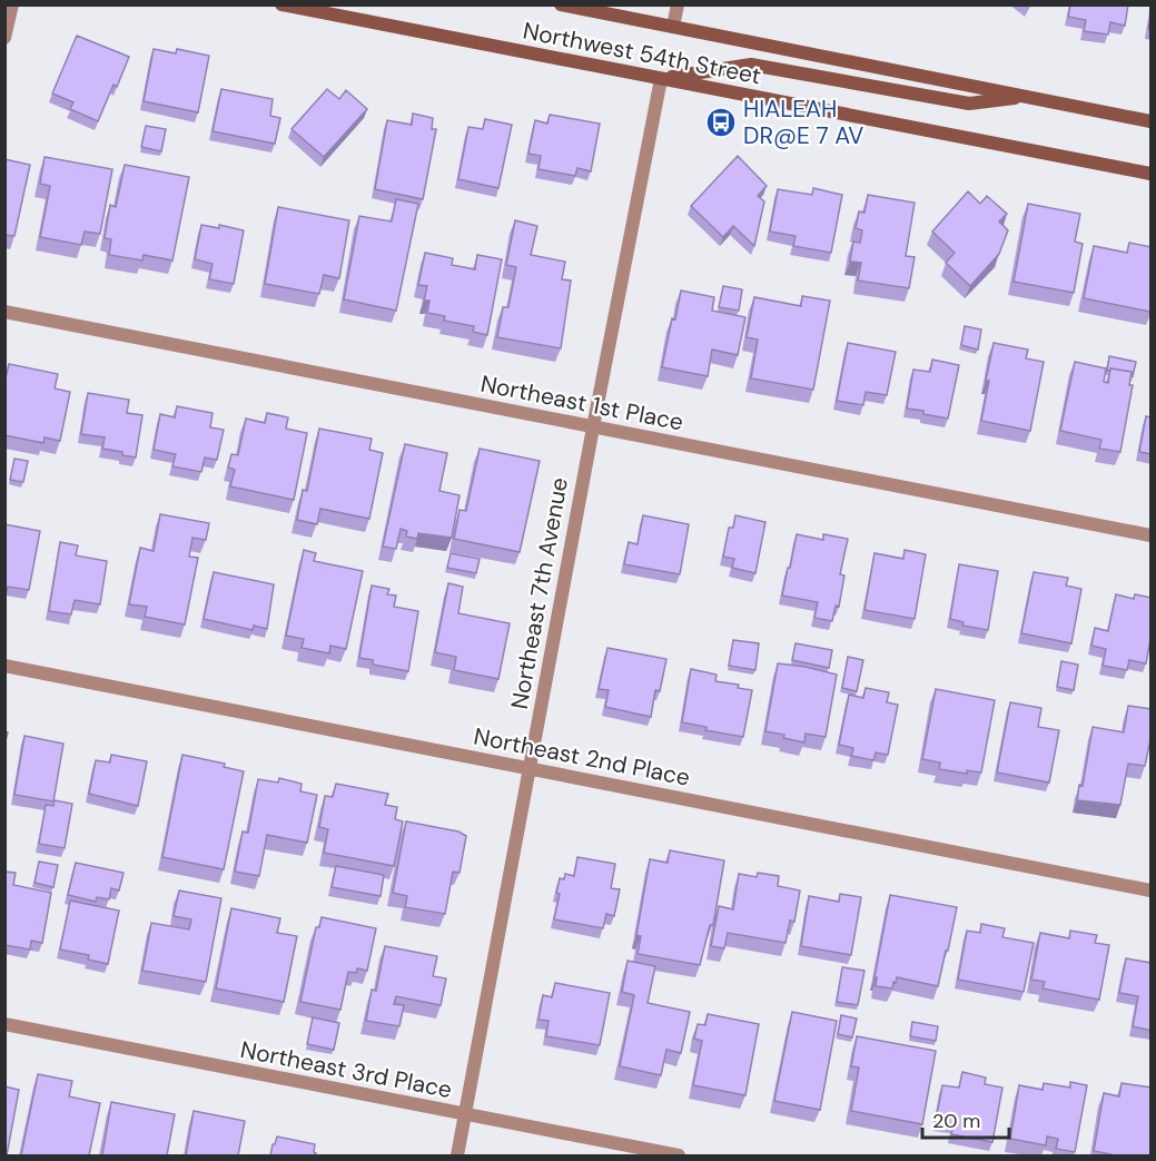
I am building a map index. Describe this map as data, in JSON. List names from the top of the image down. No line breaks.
{"streets":{"main road":["Northwest 54th Street"],"street":["Northeast 1st Place","Northeast 7th Avenue","Northeast 2nd Place","Northeast 3rd Place"]},"crossings":[["Northwest 54th Street","Northeast 7th Avenue"],["Northeast 1st Place","Northeast 7th Avenue"],["Northeast 7th Avenue","Northeast 2nd Place"],["Northeast 7th Avenue","Northeast 3rd Place"]],"places":{"bus stop":["HIALEAH DR@E 7 AV"]},"scale_bar":"20 m"}
